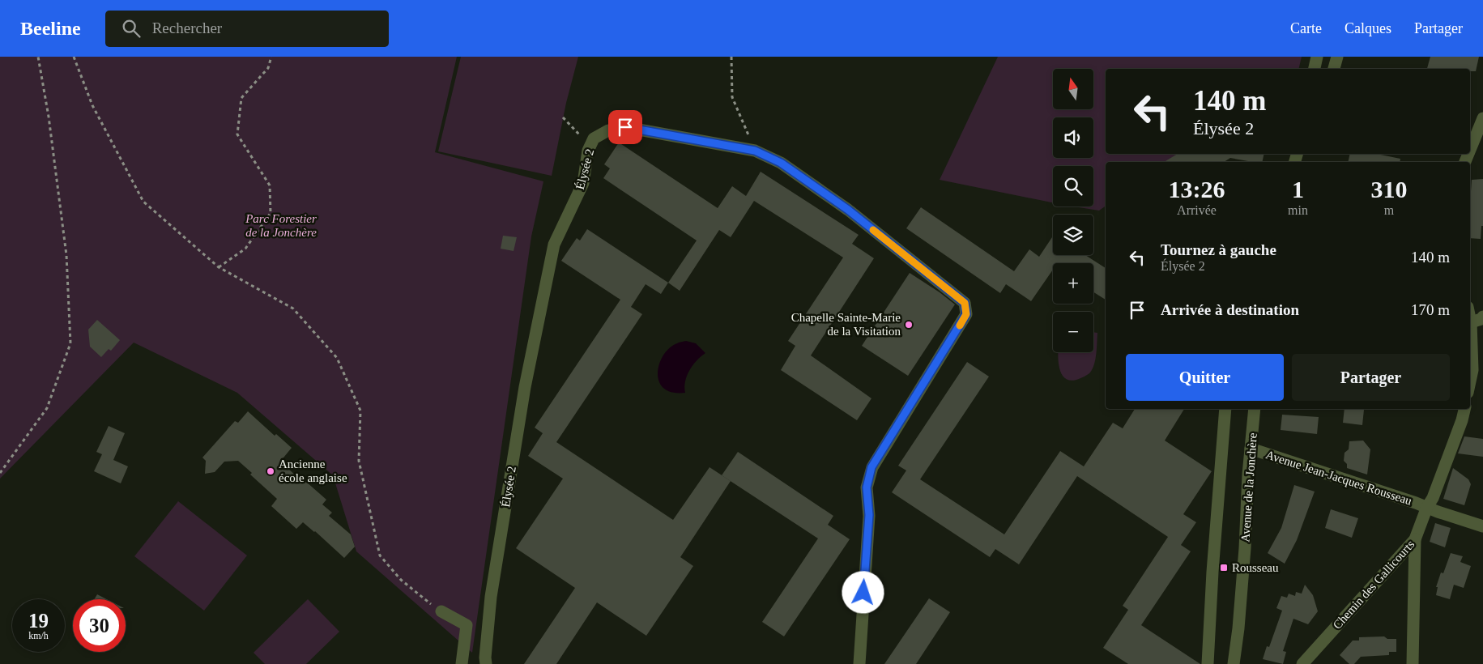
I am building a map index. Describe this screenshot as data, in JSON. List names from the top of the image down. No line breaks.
{"streets":{"street":["Élysée 2","Avenue Jean-Jacques Rousseau","Avenue de la Jonchère","Chemin des Gallicourts"]},"crossings":[["Avenue Jean-Jacques Rousseau","Avenue de la Jonchère"],["Avenue Jean-Jacques Rousseau","Chemin des Gallicourts"]],"parks":["Parc Forestier de la Jonchère"],"places":{"other":["Chapelle Sainte-Marie de la Visitation","Ancienne école anglaise"],"transit":["Rousseau"]},"north":"top","page":{"header":"Beeline","search":"Rechercher","nav":["Carte","Calques","Partager"],"map_buttons":["+","−"],"turn":["140 m","Élysée 2"],"eta":["13:26","Arrivée","1","min","310","m"],"list":[{"name":"Tournez à gauche","note":"Élysée 2","value":"140 m"},{"name":"Arrivée à destination","value":"170 m"}],"buttons":["Quitter","Partager"],"speed":"19 km/h","limit":"30"}}
